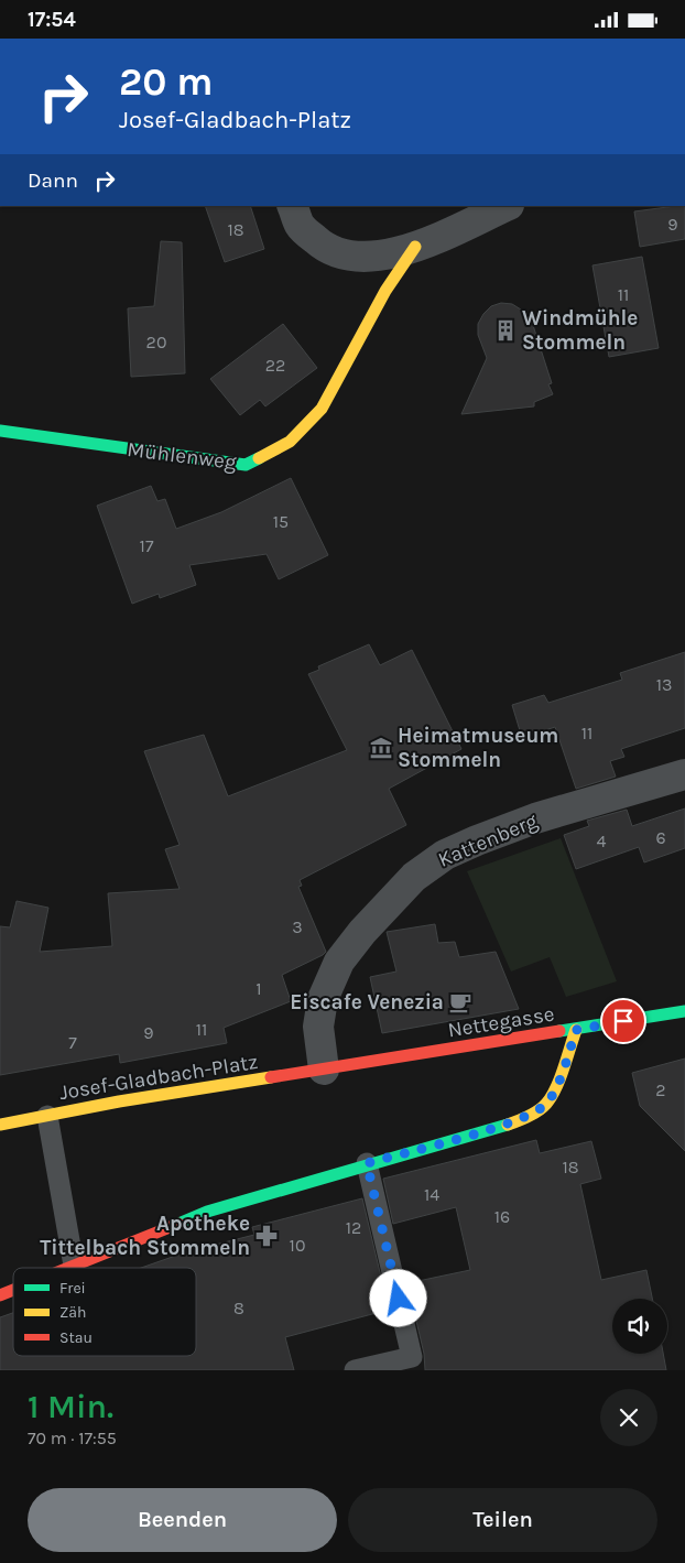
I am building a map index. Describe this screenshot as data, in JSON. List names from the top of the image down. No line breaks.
{"streets":{"street":["Mühlenweg","Kattenberg","Nettegasse","Josef-Gladbach-Platz"]},"crossings":[["Kattenberg","Nettegasse"],["Kattenberg","Josef-Gladbach-Platz"],["Nettegasse","Josef-Gladbach-Platz"]],"places":{"building":["Windmühle Stommeln"],"museum":["Heimatmuseum Stommeln"],"cafe":["Eiscafe Venezia"],"pharmacy":["Apotheke Tittelbach Stommeln"]},"house_numbers":["9","18","11","20","22","15","17","13","11","6","4","3","1","11","9","7","2","18","14","16","12","10","8"],"legend":["Frei","Zäh","Stau"],"page":{"status":"17:54","turn":["20 m","Josef-Gladbach-Platz"],"then":"Dann","heading":["1 Min.","70 m · 17:55"],"buttons":["Beenden","Teilen"]}}
